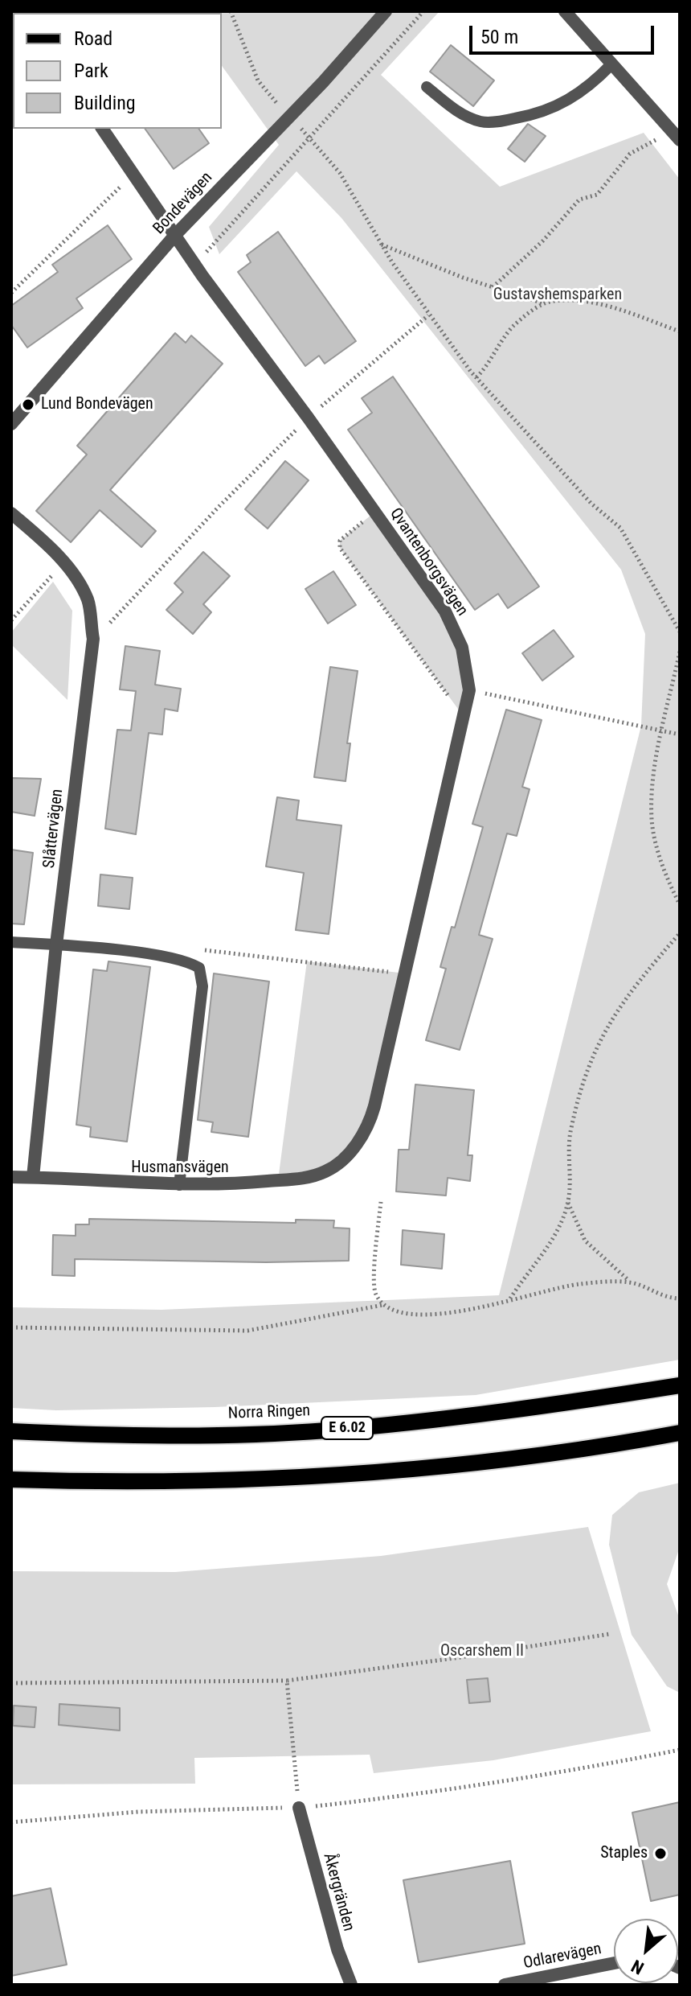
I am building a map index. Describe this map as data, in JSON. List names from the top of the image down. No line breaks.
{"streets":{"main road":["Norra Ringen","E 6.02"],"street":["Bondevägen","Qvantenborgsvägen","Slåttervägen","Husmansvägen","Åkergränden","Odlarevägen"]},"crossings":[["Bondevägen","Qvantenborgsvägen"],["Qvantenborgsvägen","Husmansvägen"],["Slåttervägen","Husmansvägen"]],"parks":["Gustavshemsparken","Oscarshem II"],"places":["Lund Bondevägen","Staples"],"legend":["Road","Park","Building"],"scale_bar":"50 m","north":"bottom left"}
